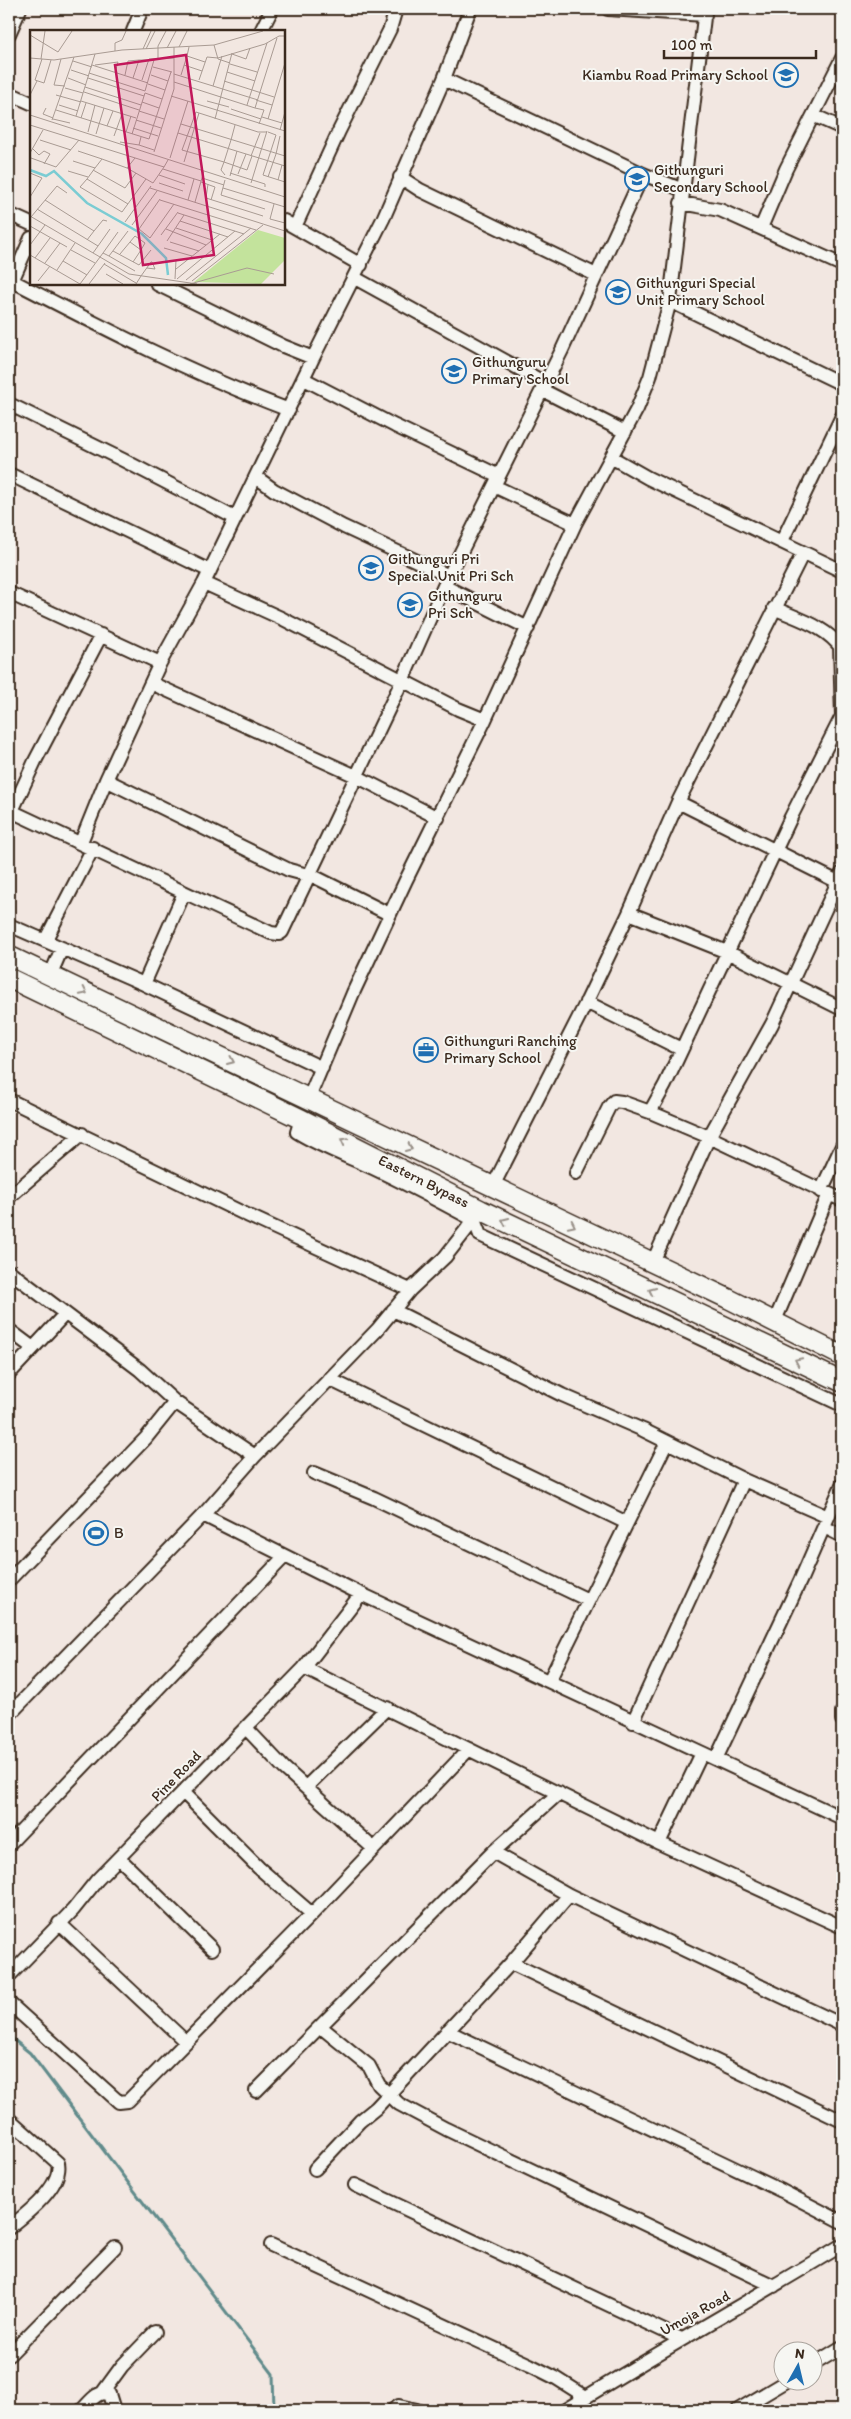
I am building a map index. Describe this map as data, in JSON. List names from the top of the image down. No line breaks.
{"streets":{"main road":["Eastern Bypass"],"street":["Pine Road","Umoja Road"]},"places":{"school or university":["Kiambu Road Primary School","Githunguri Secondary School","Githunguri Special Unit Primary School","Githunguru Primary School","Githunguri Pri Special Unit Pri Sch","Githunguru Pri Sch"],"office":["Githunguri Ranching Primary School"],"sports":["B"]},"scale_bar":"100 m","north":"top"}
